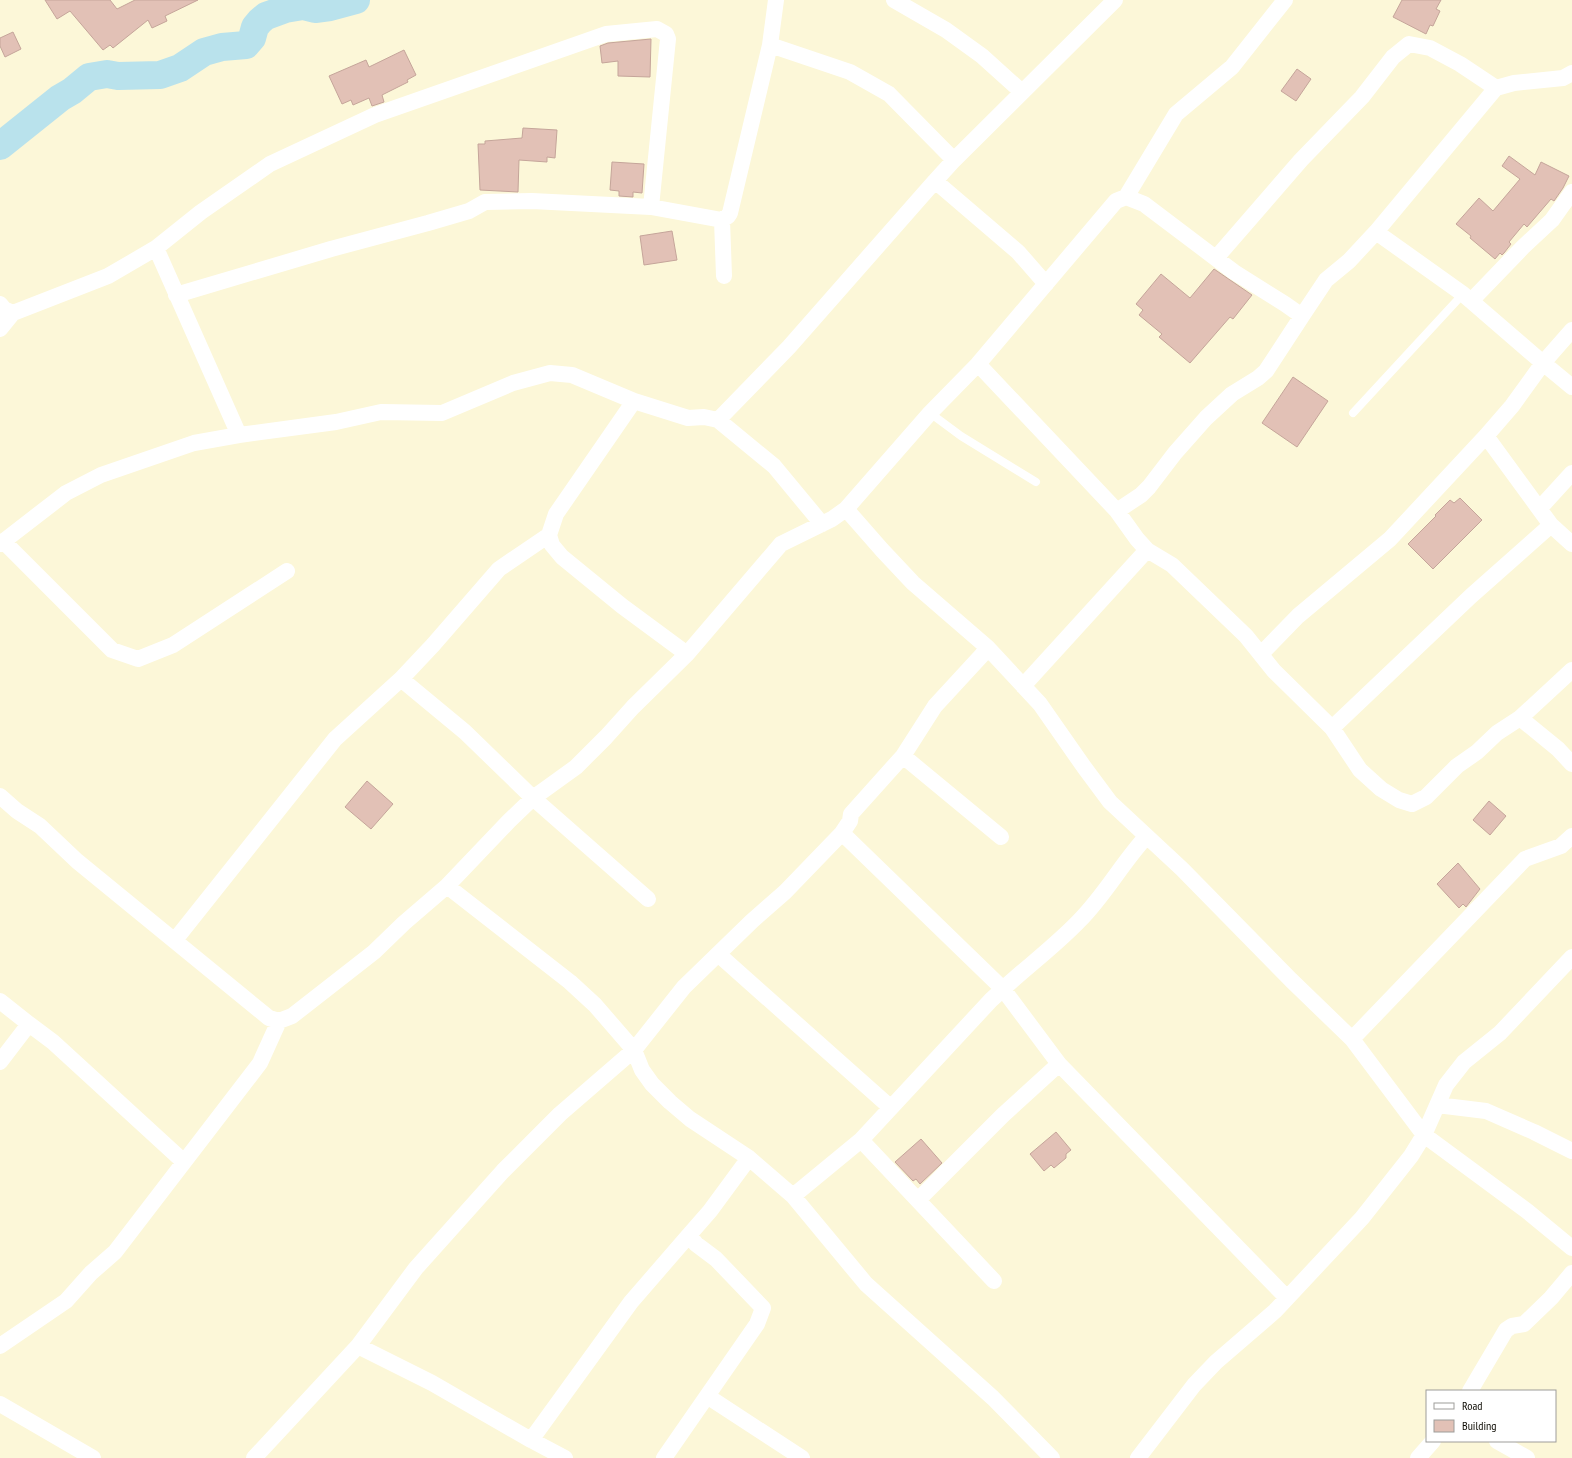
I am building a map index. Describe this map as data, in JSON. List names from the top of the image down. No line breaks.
{"legend":["Road","Building"]}
